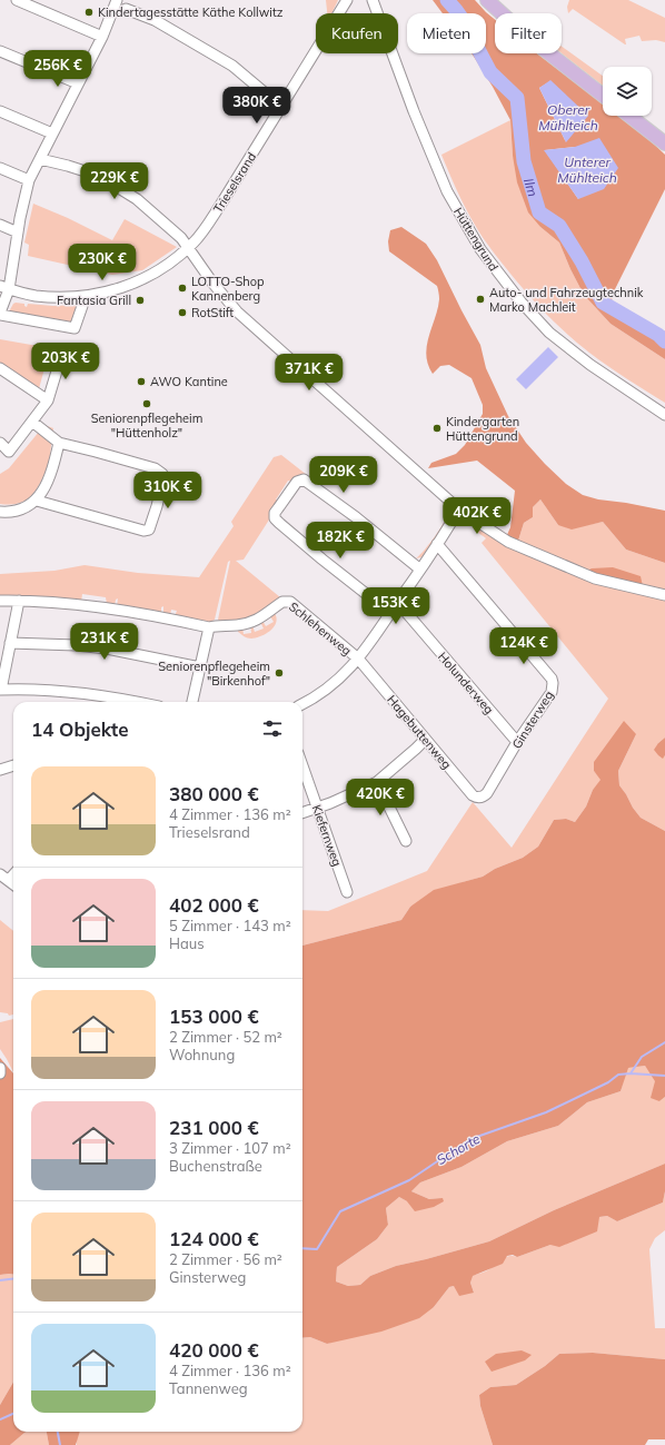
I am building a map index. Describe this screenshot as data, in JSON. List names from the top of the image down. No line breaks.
{"streets":{"street":["Trieselsrand","Hüttengrund","Schlehenweg","Holunderweg","Ginsterweg","Hagebuttenweg","Kiefernweg"]},"crossings":[["Schlehenweg","Hagebuttenweg"],["Holunderweg","Ginsterweg"],["Ginsterweg","Hagebuttenweg"]],"water":["Oberer Mühlteich","Unterer Mühlteich","Ilm","Schorte"],"places":["Kindertagesstätte Käthe Kollwitz","LOTTO-Shop Kannenberg","Auto- und Fahrzeugtechnik Marko Machleit","Fantasia Grill","RotStift","AWO Kantine","Seniorenpflegeheim \"Hüttenholz\"","Kindergarten Hüttengrund","Seniorenpflegeheim \"Birkenhof\""],"page":{"chip":["Kaufen","Mieten","Filter"],"price":["256K €","380K €","229K €","230K €","203K €","371K €","209K €","310K €","402K €","182K €","153K €","231K €","124K €","420K €"],"heading":"14 Objekte","list":[{"name":"380 000 €","note":"4 Zimmer · 136 m² · Trieselsrand"},{"name":"402 000 €","note":"5 Zimmer · 143 m² · Haus"},{"name":"153 000 €","note":"2 Zimmer · 52 m² · Wohnung"},{"name":"231 000 €","note":"3 Zimmer · 107 m² · Buchenstraße"},{"name":"124 000 €","note":"2 Zimmer · 56 m² · Ginsterweg"},{"name":"420 000 €","note":"4 Zimmer · 136 m² · Tannenweg"}]}}
